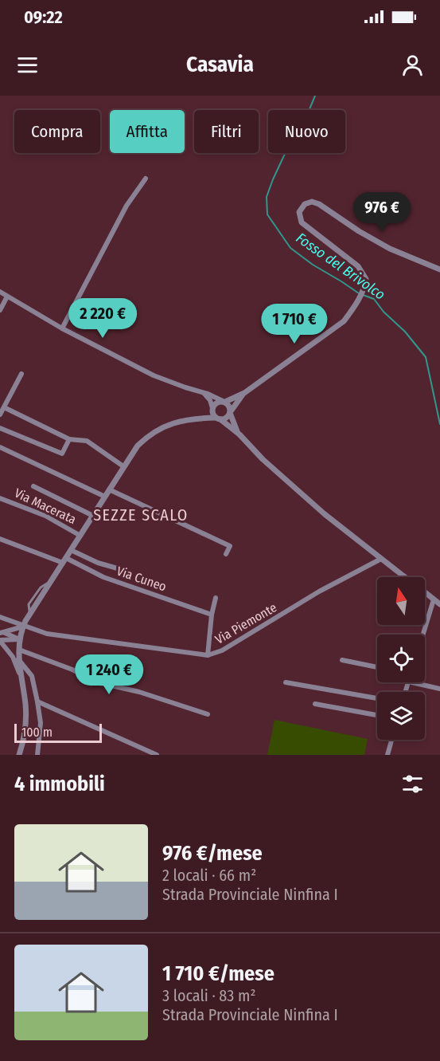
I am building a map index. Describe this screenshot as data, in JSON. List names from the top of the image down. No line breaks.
{"streets":{"street":["Via Macerata","Via Cuneo","Via Piemonte"]},"districts":["SEZZE SCALO"],"water":["Fosso del Brivolco"],"scale_bar":"100 m","north":"top","page":{"status":"09:22","header":"Casavia","chip":["Compra","Affitta","Filtri","Nuovo"],"price":["976 €","2 220 €","1 710 €","1 240 €"],"scale":"100 m","heading":"4 immobili","list":[{"name":"976 €/mese","note":"2 locali · 66 m² · Strada Provinciale Ninfina I"},{"name":"1 710 €/mese","note":"3 locali · 83 m² · Strada Provinciale Ninfina I"}]}}
